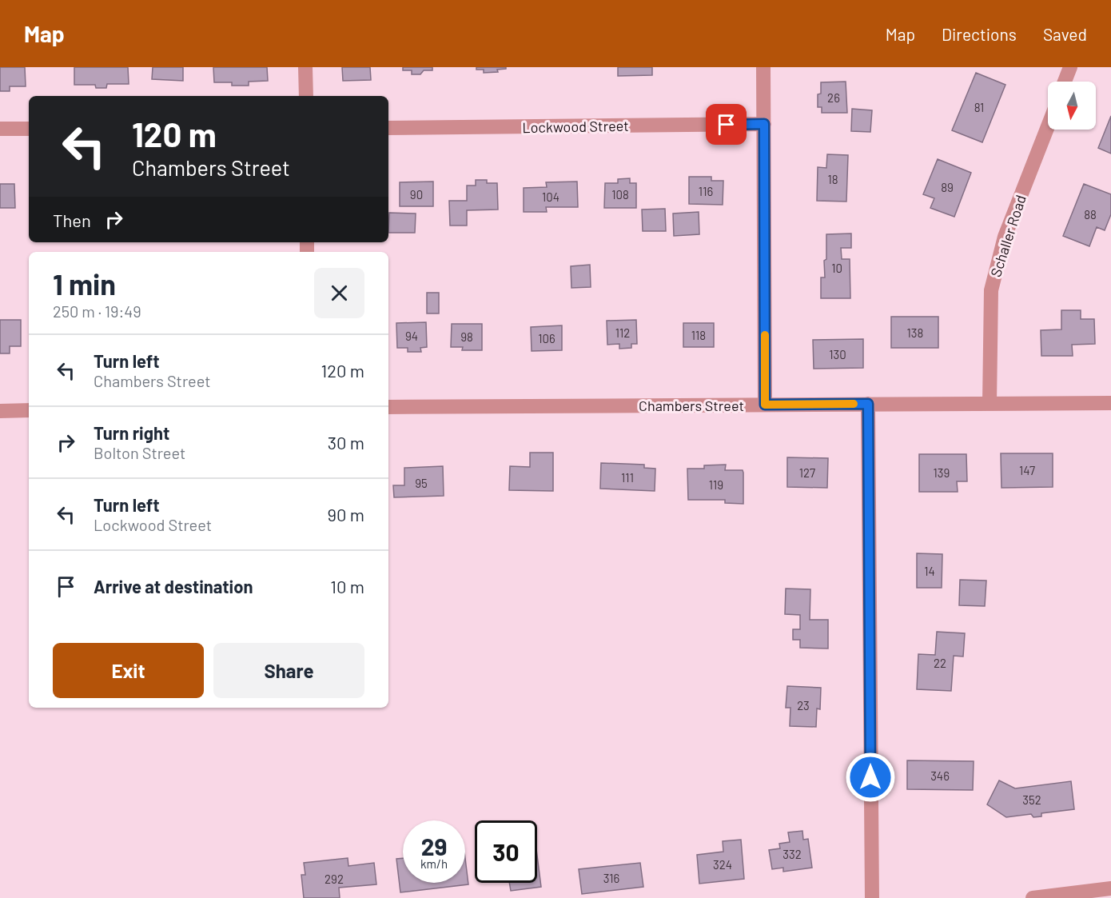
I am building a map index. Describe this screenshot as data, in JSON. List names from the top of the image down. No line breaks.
{"streets":{"street":["Lockwood Street","Schaller Road","Chambers Street"]},"crossings":[["Schaller Road","Chambers Street"]],"house_numbers":["26","81","18","89","116","90","108","104","88","10","112","138","118","94","98","106","130","147","127","139","111","95","119","14","22","23","346","352","332","324","316","292"],"north":"bottom","page":{"header":"Map","nav":["Map","Directions","Saved"],"turn":["120 m","Chambers Street"],"then":"Then","heading":["1 min","250 m · 19:49"],"list":[{"name":"Turn left","note":"Chambers Street","value":"120 m"},{"name":"Turn right","note":"Bolton Street","value":"30 m"},{"name":"Turn left","note":"Lockwood Street","value":"90 m"},{"name":"Arrive at destination","value":"10 m"}],"buttons":["Exit","Share"],"speed":"29 km/h","limit":"30"}}
